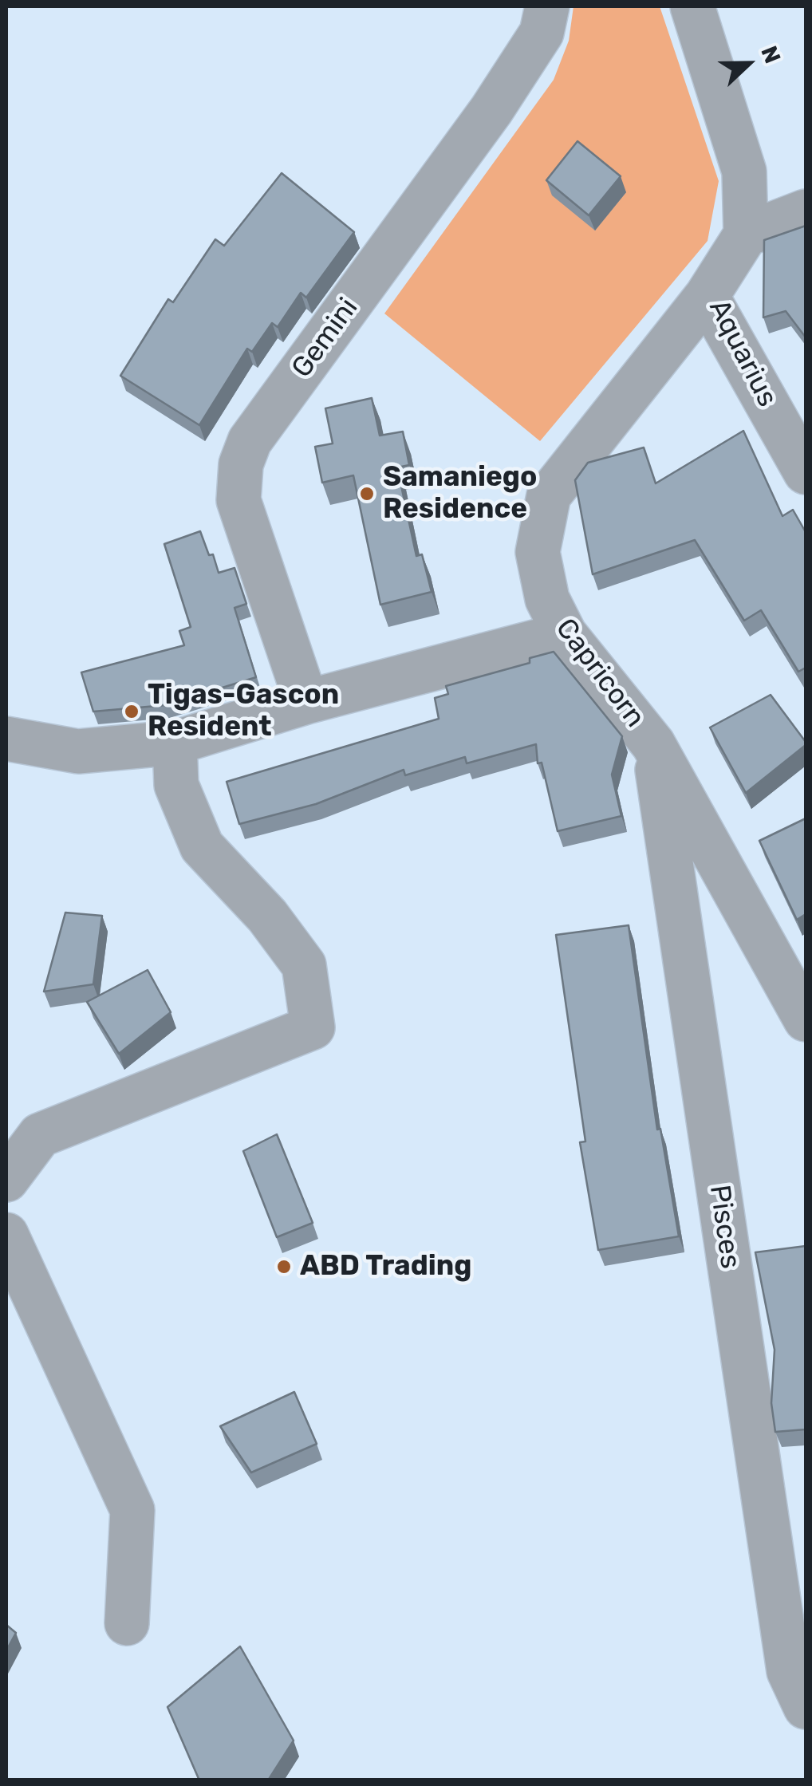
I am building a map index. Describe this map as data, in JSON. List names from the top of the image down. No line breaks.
{"streets":{"street":["Gemini","Aquarius","Capricorn","Pisces"]},"crossings":[["Aquarius","Capricorn"],["Capricorn","Pisces"]],"places":["Samaniego Residence","Tigas-Gascon Resident","ABD Trading"],"north":"right"}
